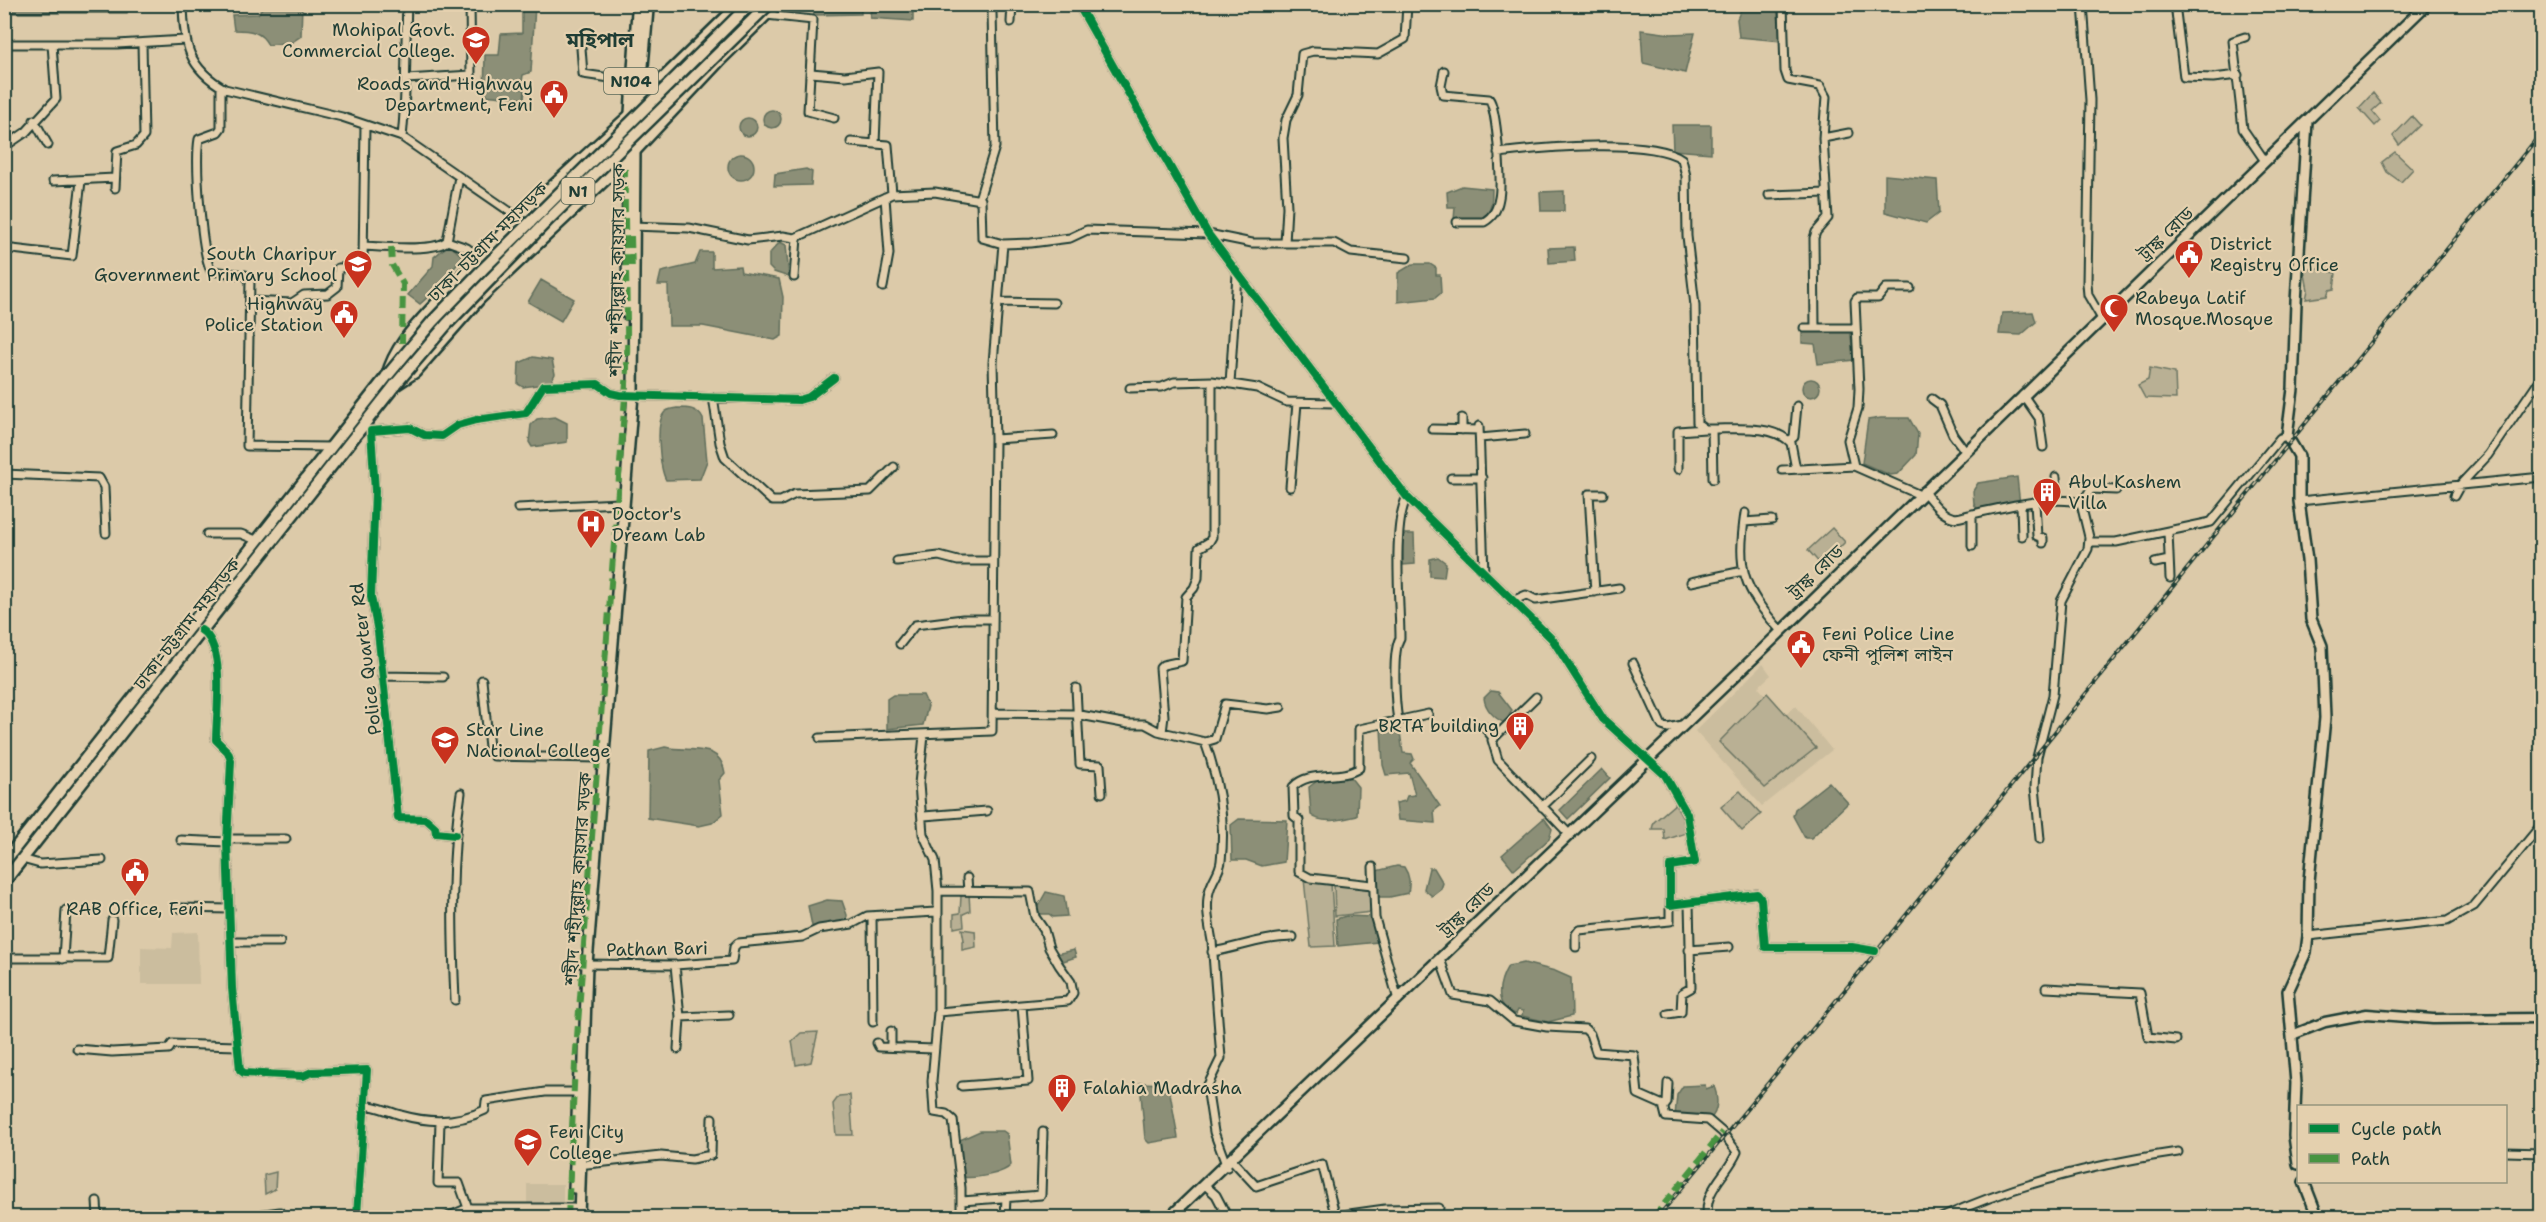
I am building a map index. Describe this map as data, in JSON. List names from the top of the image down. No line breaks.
{"streets":{"highway":["N104","N1","ঢাকা-চট্টগ্রাম মহাসড়ক"],"main road":["ট্রাঙ্ক রোড","শহীদ শহীদুল্লাহ কায়সার সড়ক"],"street":["Police Quarter Rd","Pathan Bari"]},"crossings":[["N104","শহীদ শহীদুল্লাহ কায়সার সড়ক"],["শহীদ শহীদুল্লাহ কায়সার সড়ক","Police Quarter Rd"],["শহীদ শহীদুল্লাহ কায়সার সড়ক","Pathan Bari"]],"districts":["মহিপাল"],"places":{"school or university":["Mohipal Govt. Commercial College.","South Charipur Government Primary School","Star Line National College","Feni City College"],"public building":["Roads and Highway Department, Feni","District Registry Office","Highway Police Station","Feni Police Line ফেনী পুলিশ লাইন","RAB Office, Feni"],"mosque":["Rabeya Latif Mosque.Mosque"],"building":["Abul Kashem Villa","BRTA building","Falahia Madrasha"],"hospital":["Doctor's Dream Lab"]},"legend":["Cycle path","Path"]}
